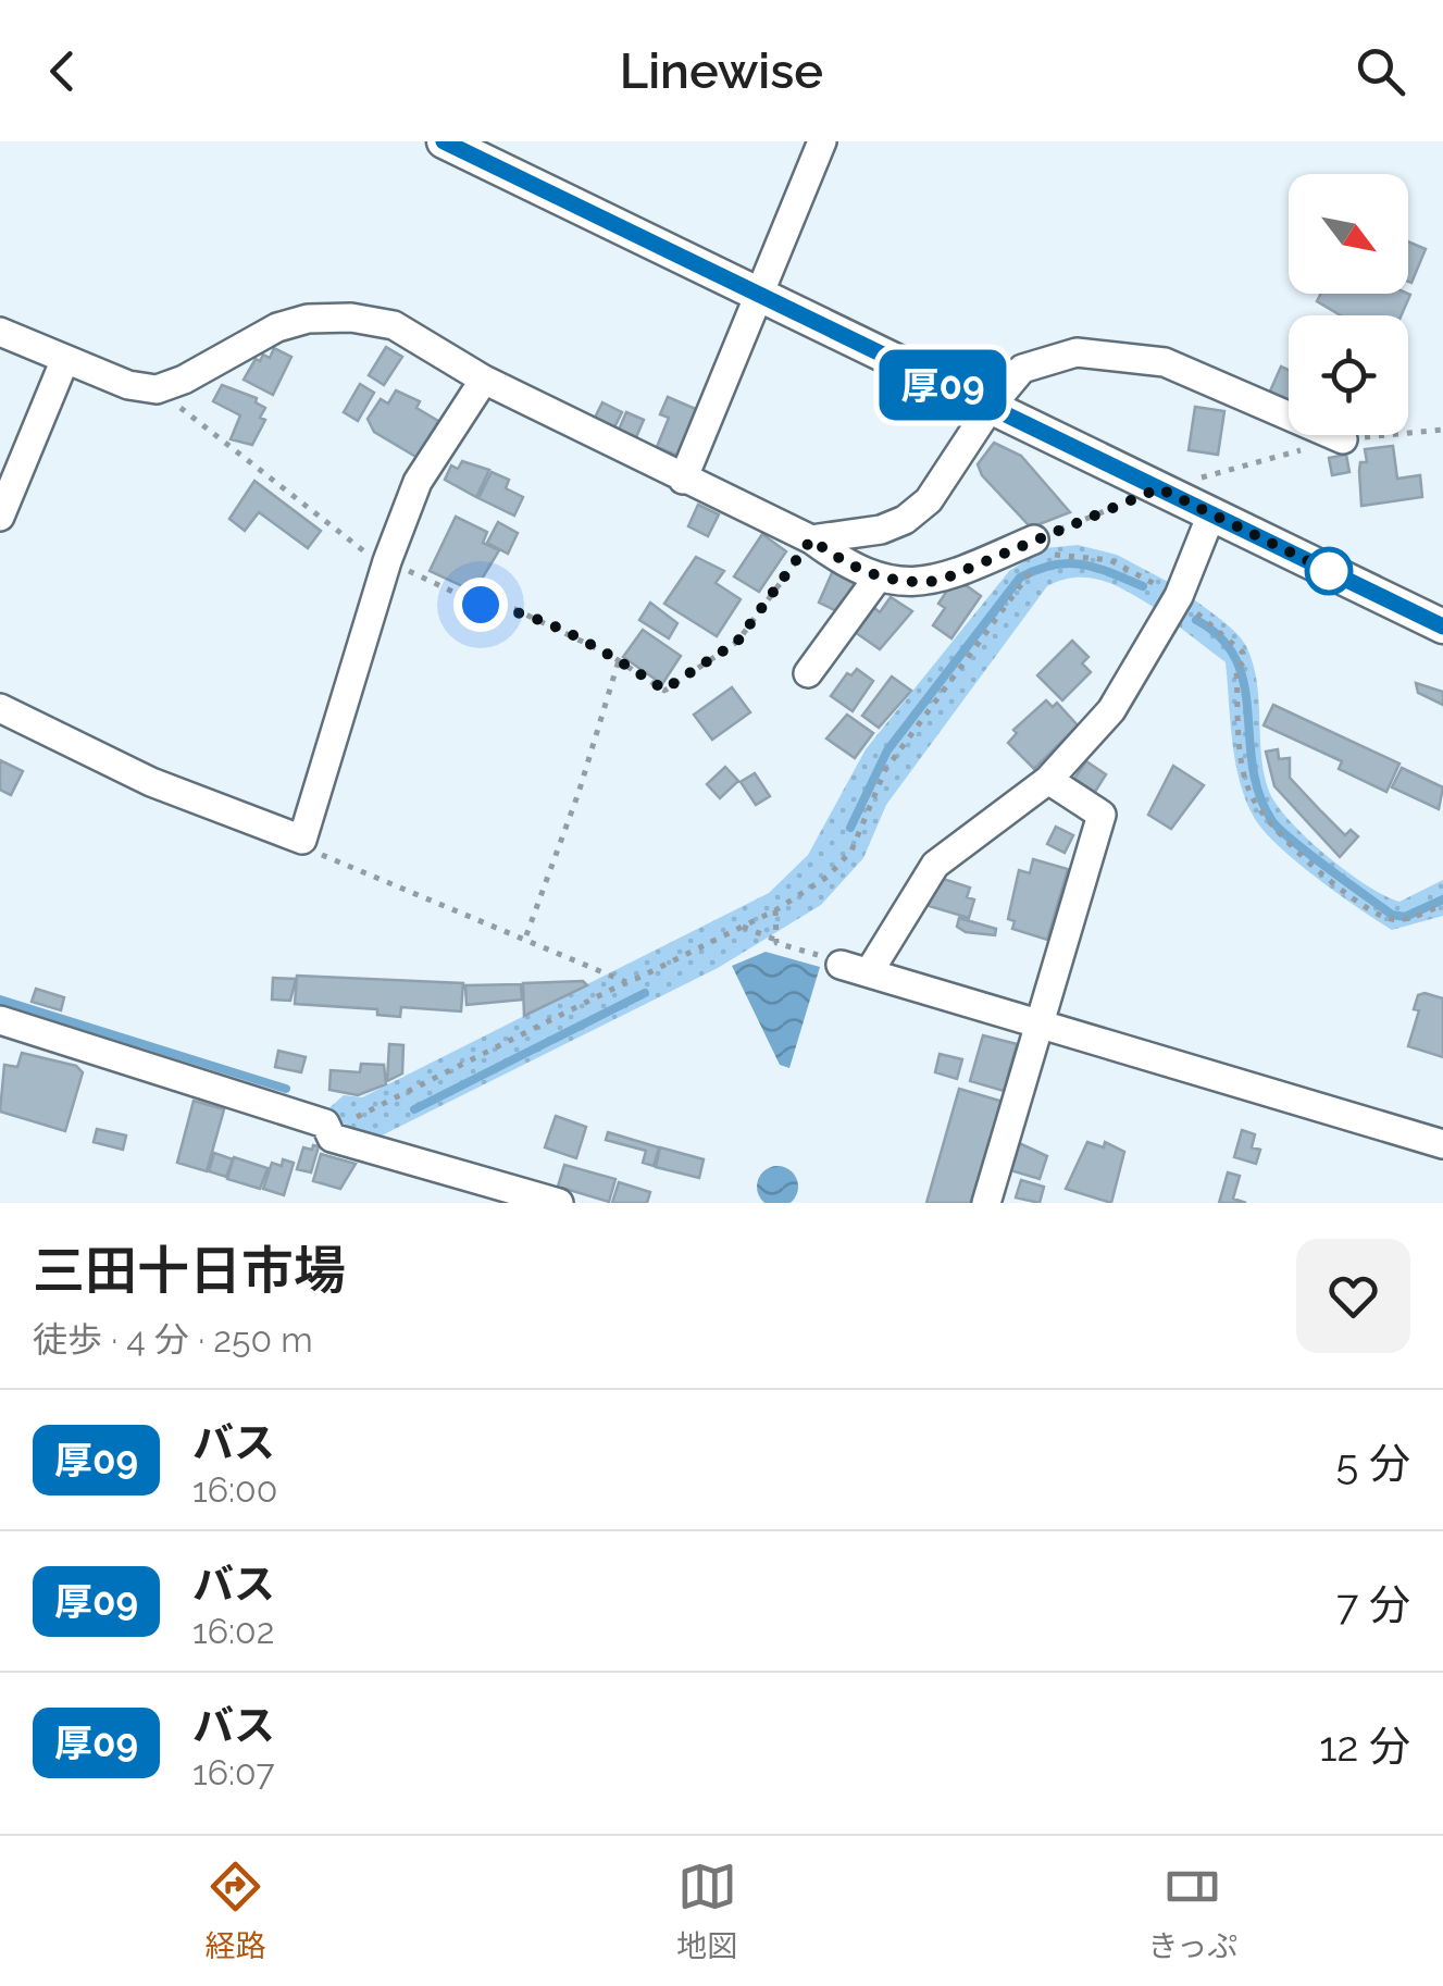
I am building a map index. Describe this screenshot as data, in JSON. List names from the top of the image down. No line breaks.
{"lines":["bus line 厚09"],"north":"bottom right","page":{"header":"Linewise","on_map":"厚09","heading":["三田十日市場","徒歩 · 4 分 · 250 m"],"list":[{"mark":"厚09","name":"バス","note":"16:00","value":"5 分"},{"mark":"厚09","name":"バス","note":"16:02","value":"7 分"},{"mark":"厚09","name":"バス","note":"16:07","value":"12 分"}],"tabs":["経路","地図","きっぷ"]}}
